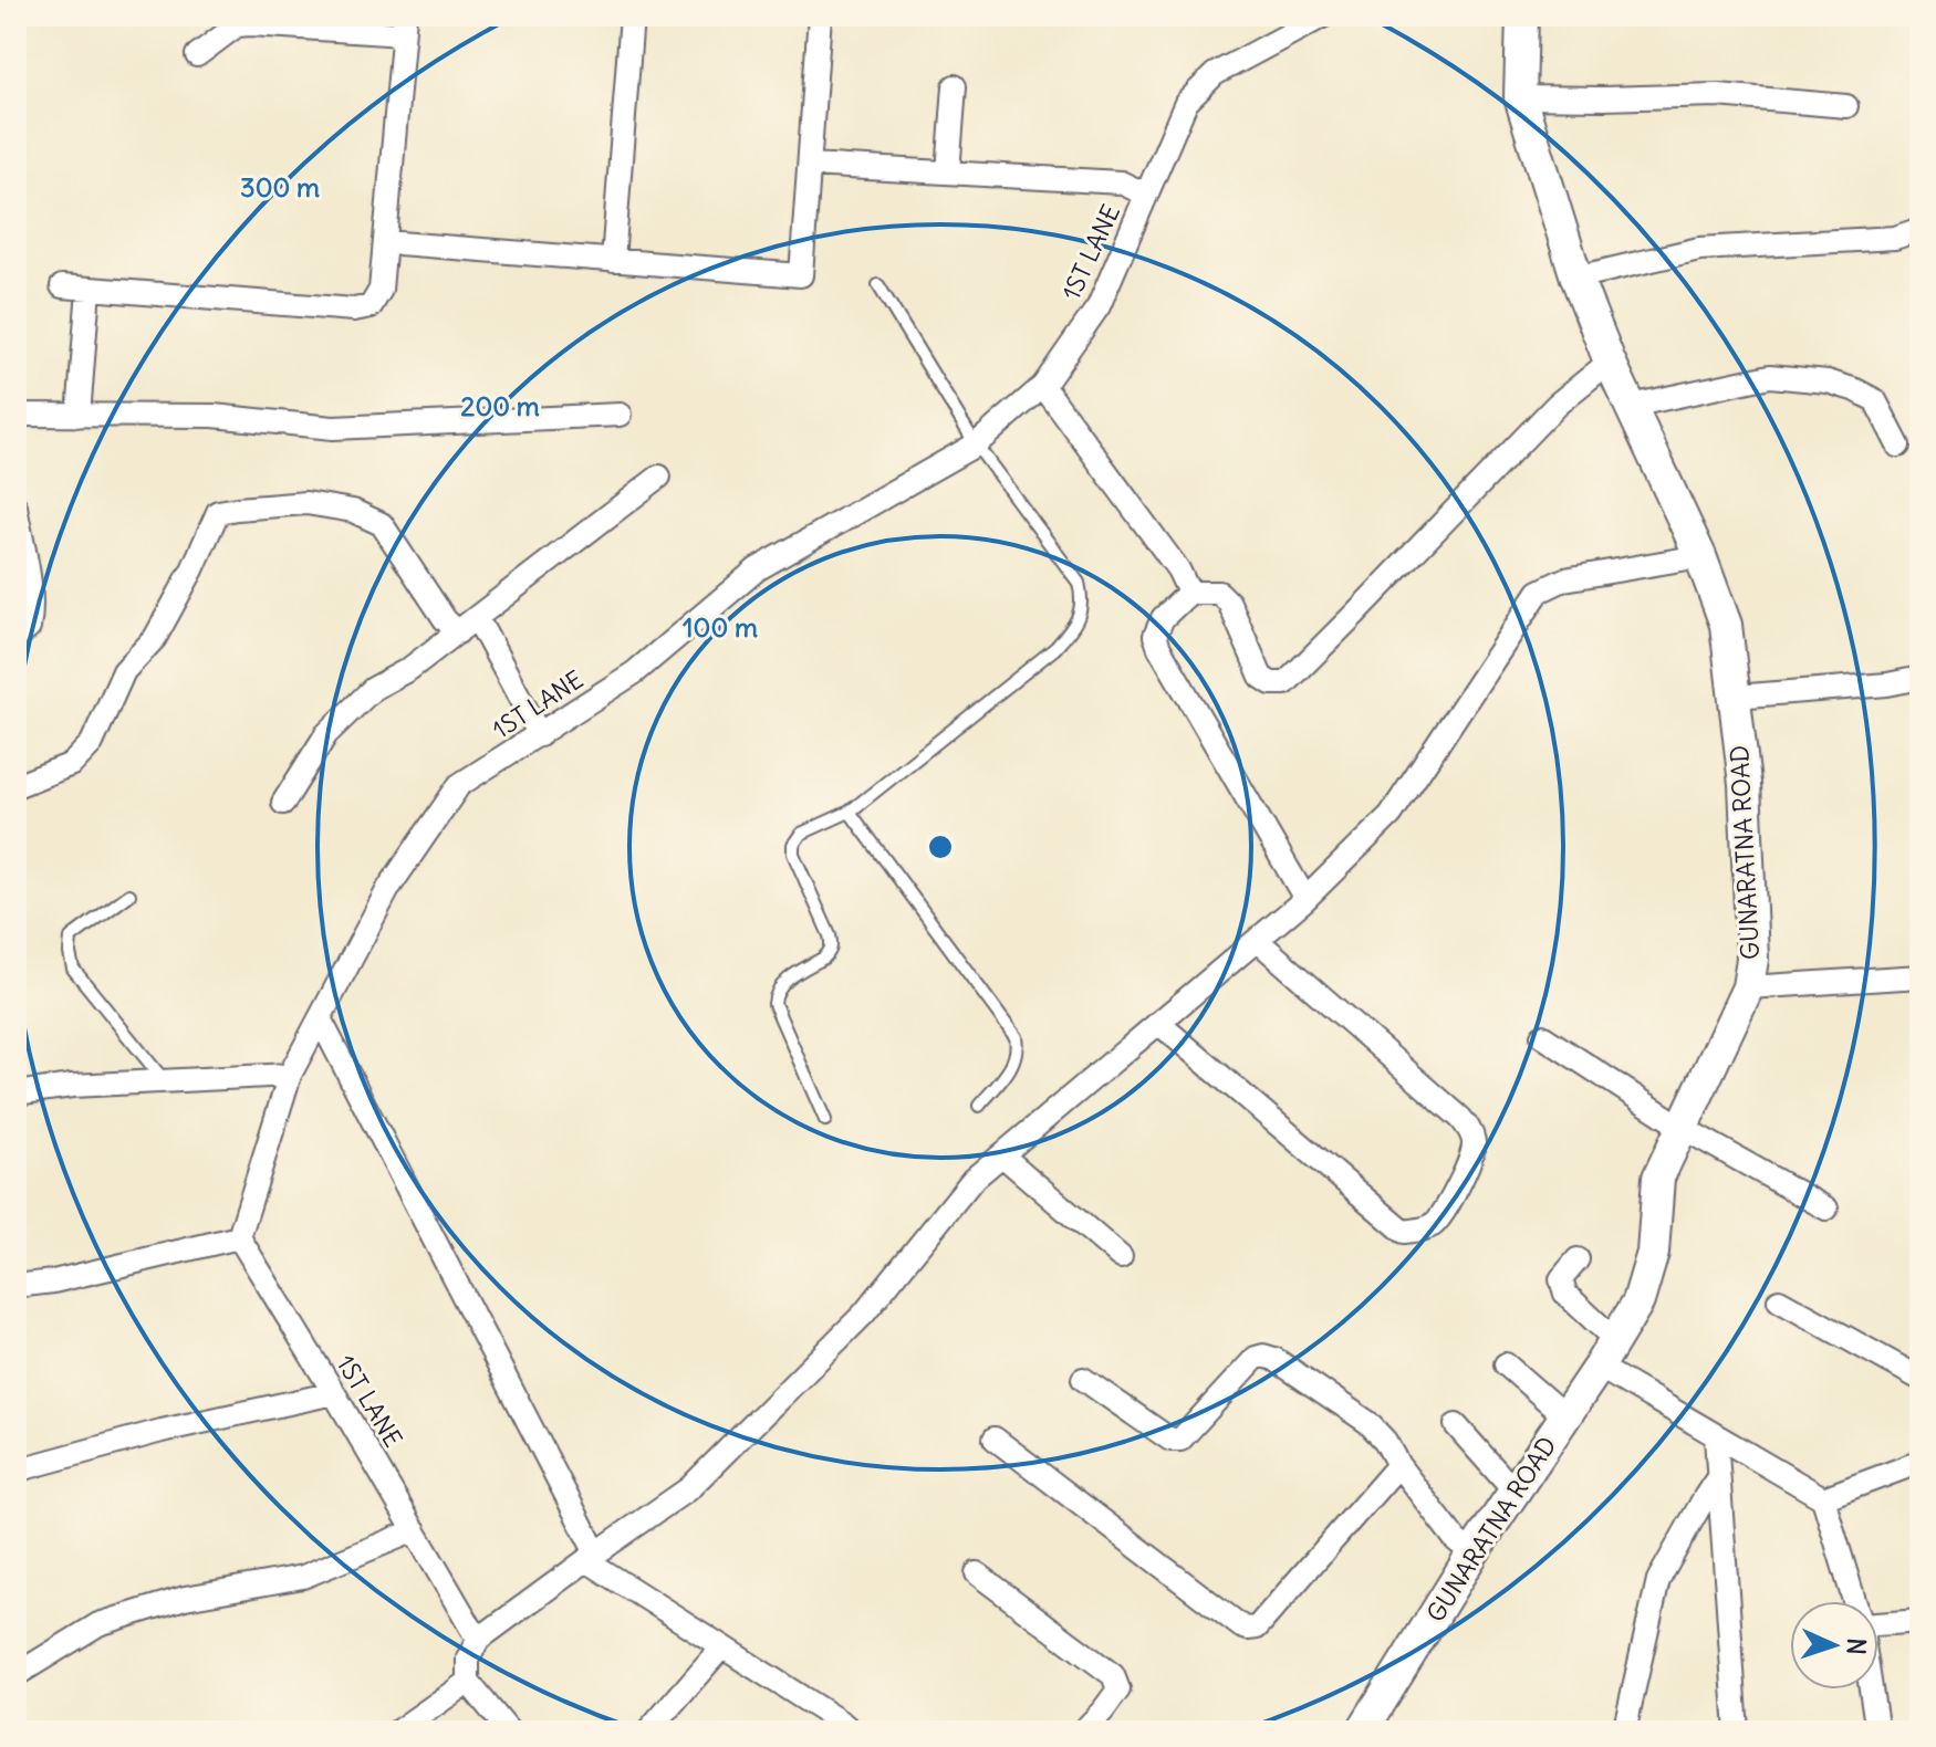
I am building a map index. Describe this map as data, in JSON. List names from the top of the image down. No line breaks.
{"streets":{"street":["1ST LANE","GUNARATNA ROAD"]},"north":"right","rings":["300 m","200 m","100 m"]}
